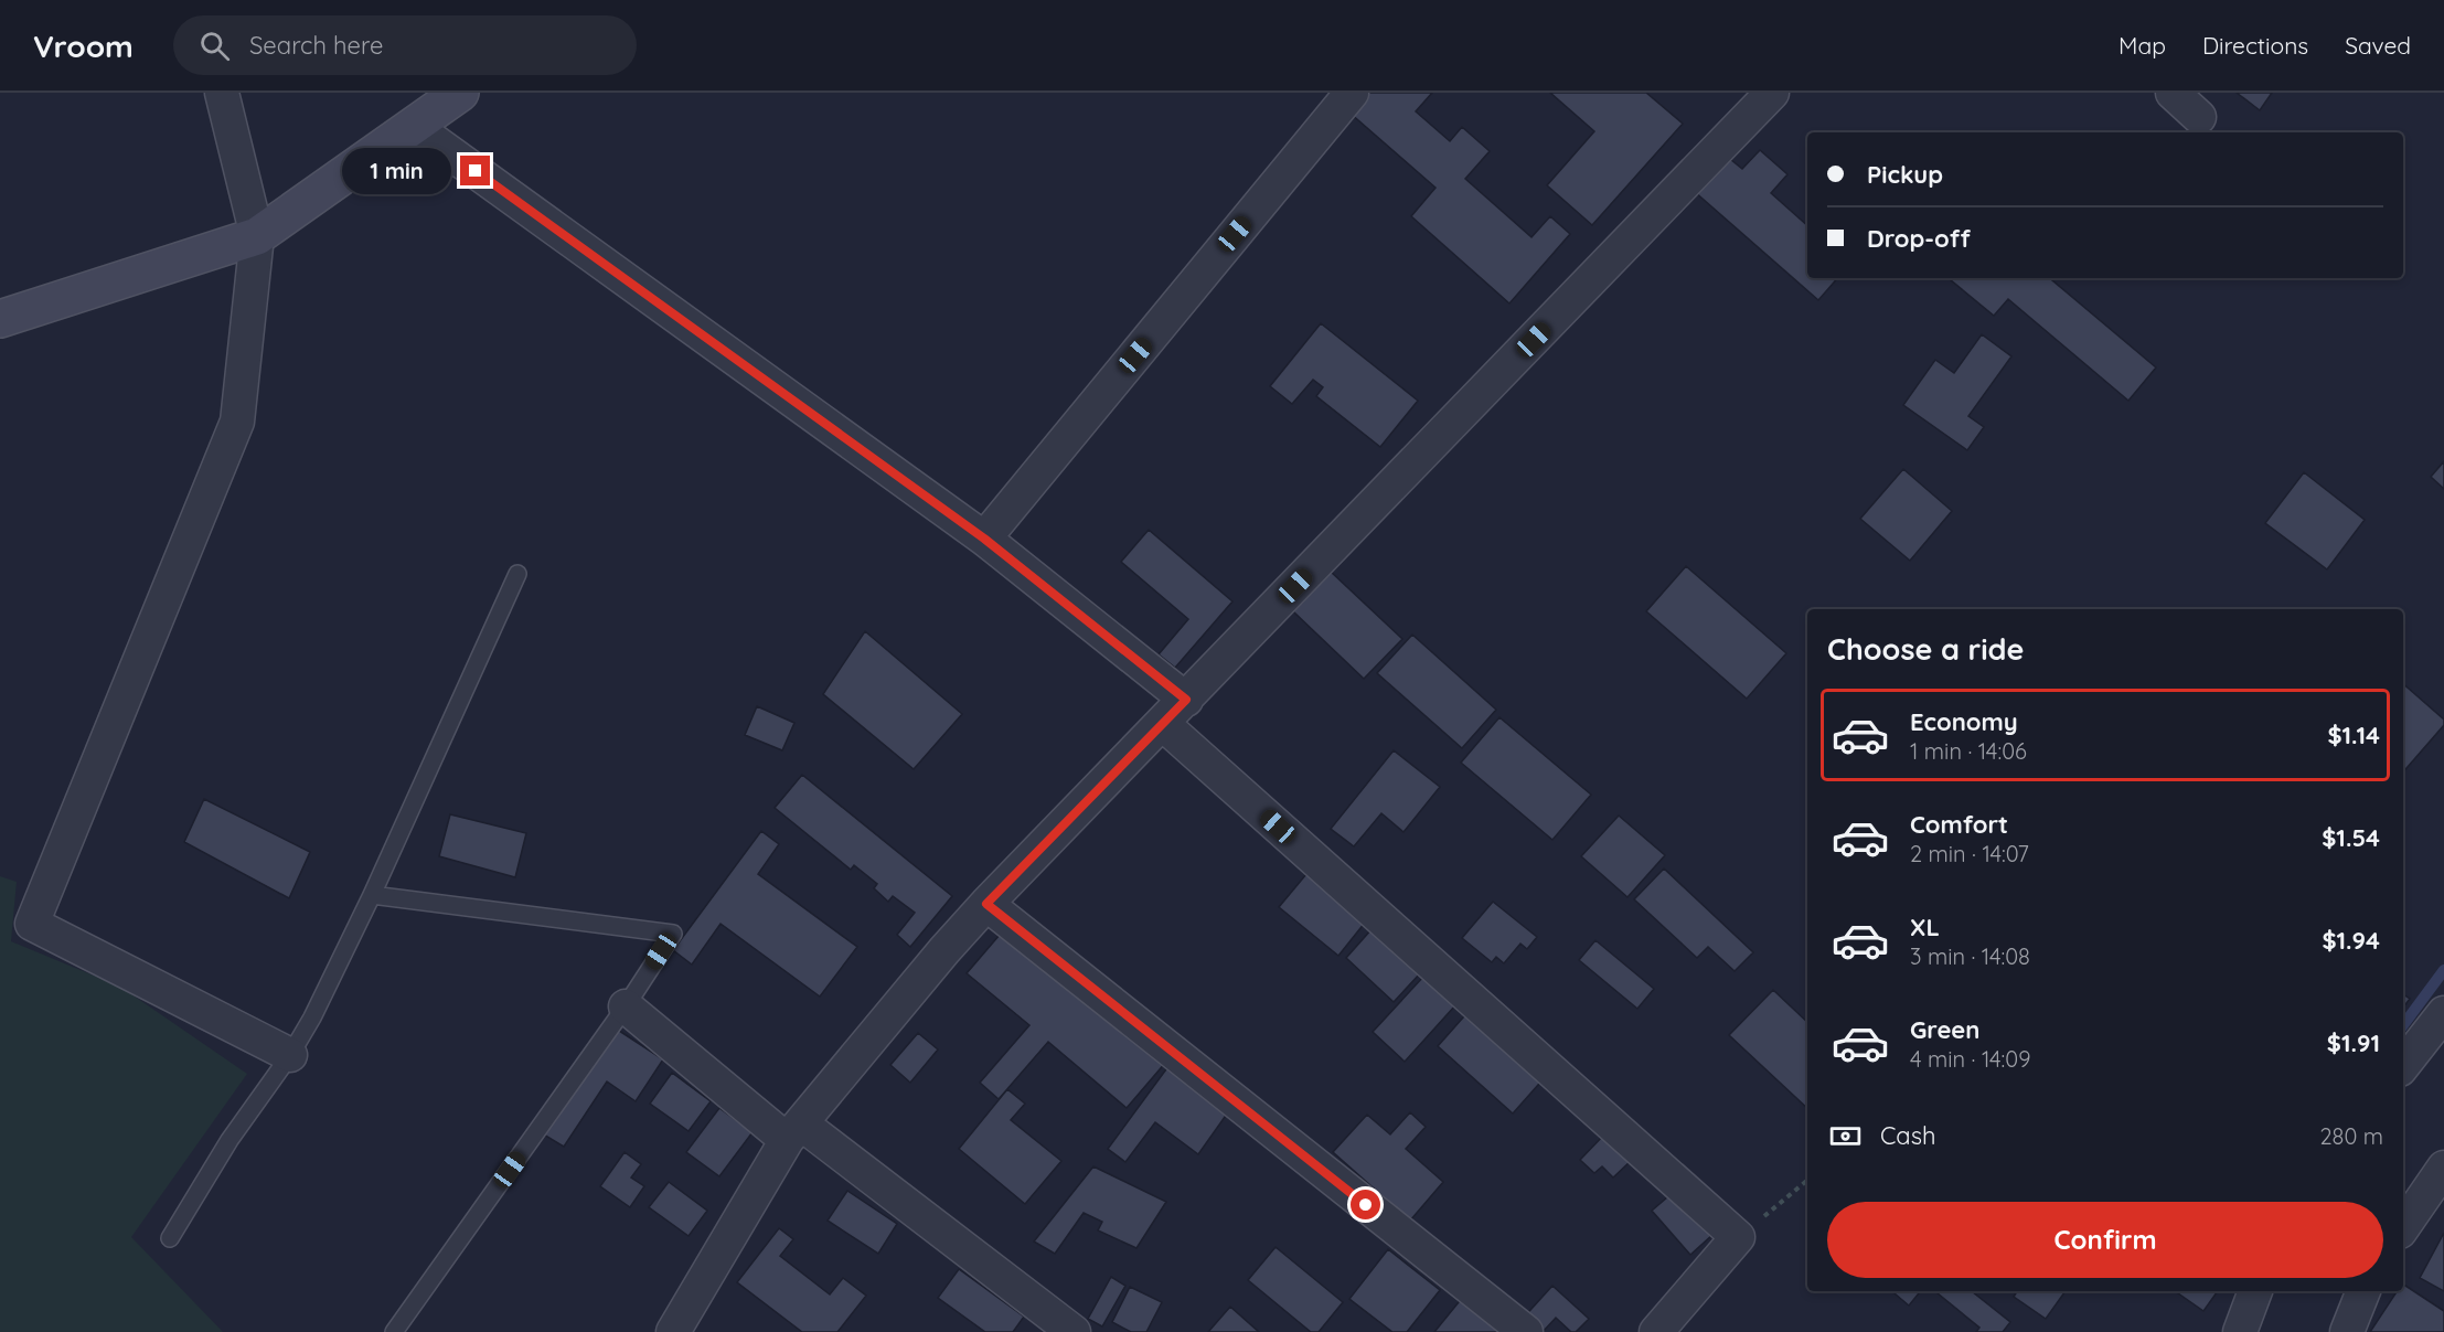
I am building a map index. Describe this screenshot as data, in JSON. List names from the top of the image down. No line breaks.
{"page":{"header":"Vroom","search":"Search here","nav":["Map","Directions","Saved"],"banner":["Pickup","Drop-off"],"bubble":"1 min","heading":"Choose a ride","list":[{"name":"Economy","note":"1 min · 14:06","value":"$1.14"},{"name":"Comfort","note":"2 min · 14:07","value":"$1.54"},{"name":"XL","note":"3 min · 14:08","value":"$1.94"},{"name":"Green","note":"4 min · 14:09","value":"$1.91"}],"pay":["Cash","280 m"],"buttons":"Confirm"}}
